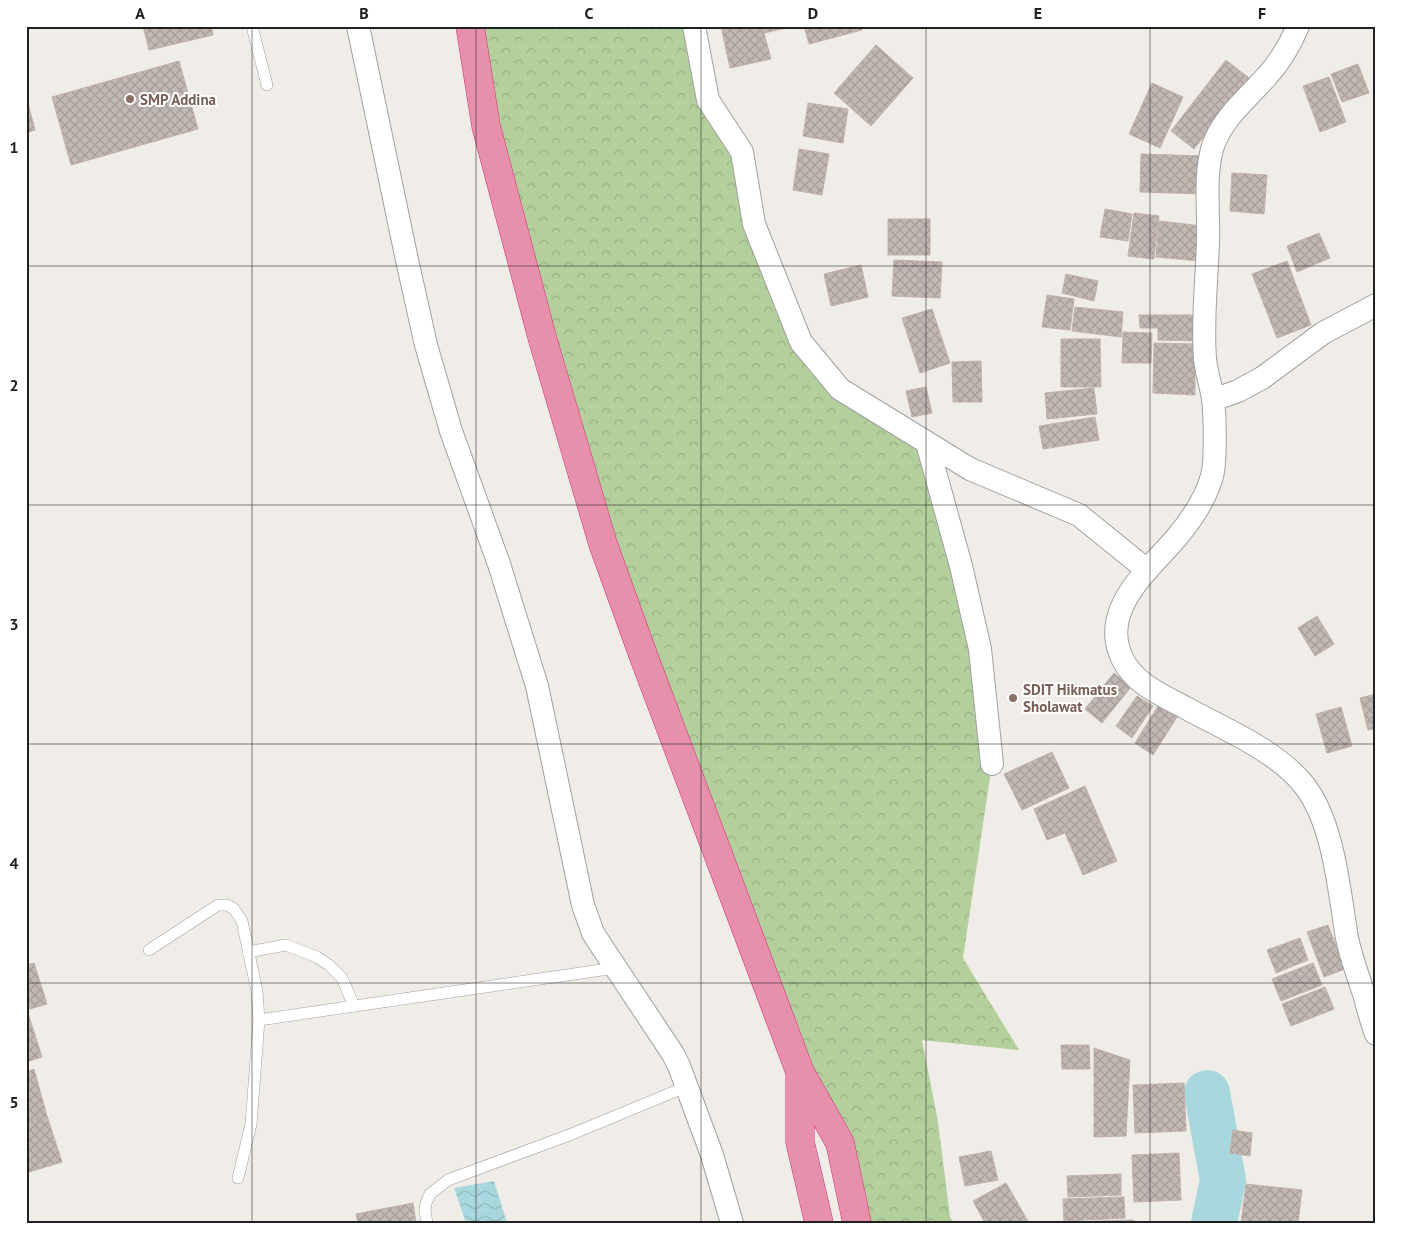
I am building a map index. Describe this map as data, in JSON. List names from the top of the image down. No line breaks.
{"places":["SMP Addina","SDIT Hikmatus Sholawat"],"grid":{"columns":["A","B","C","D","E","F"],"rows":["1","2","3","4","5"]}}
